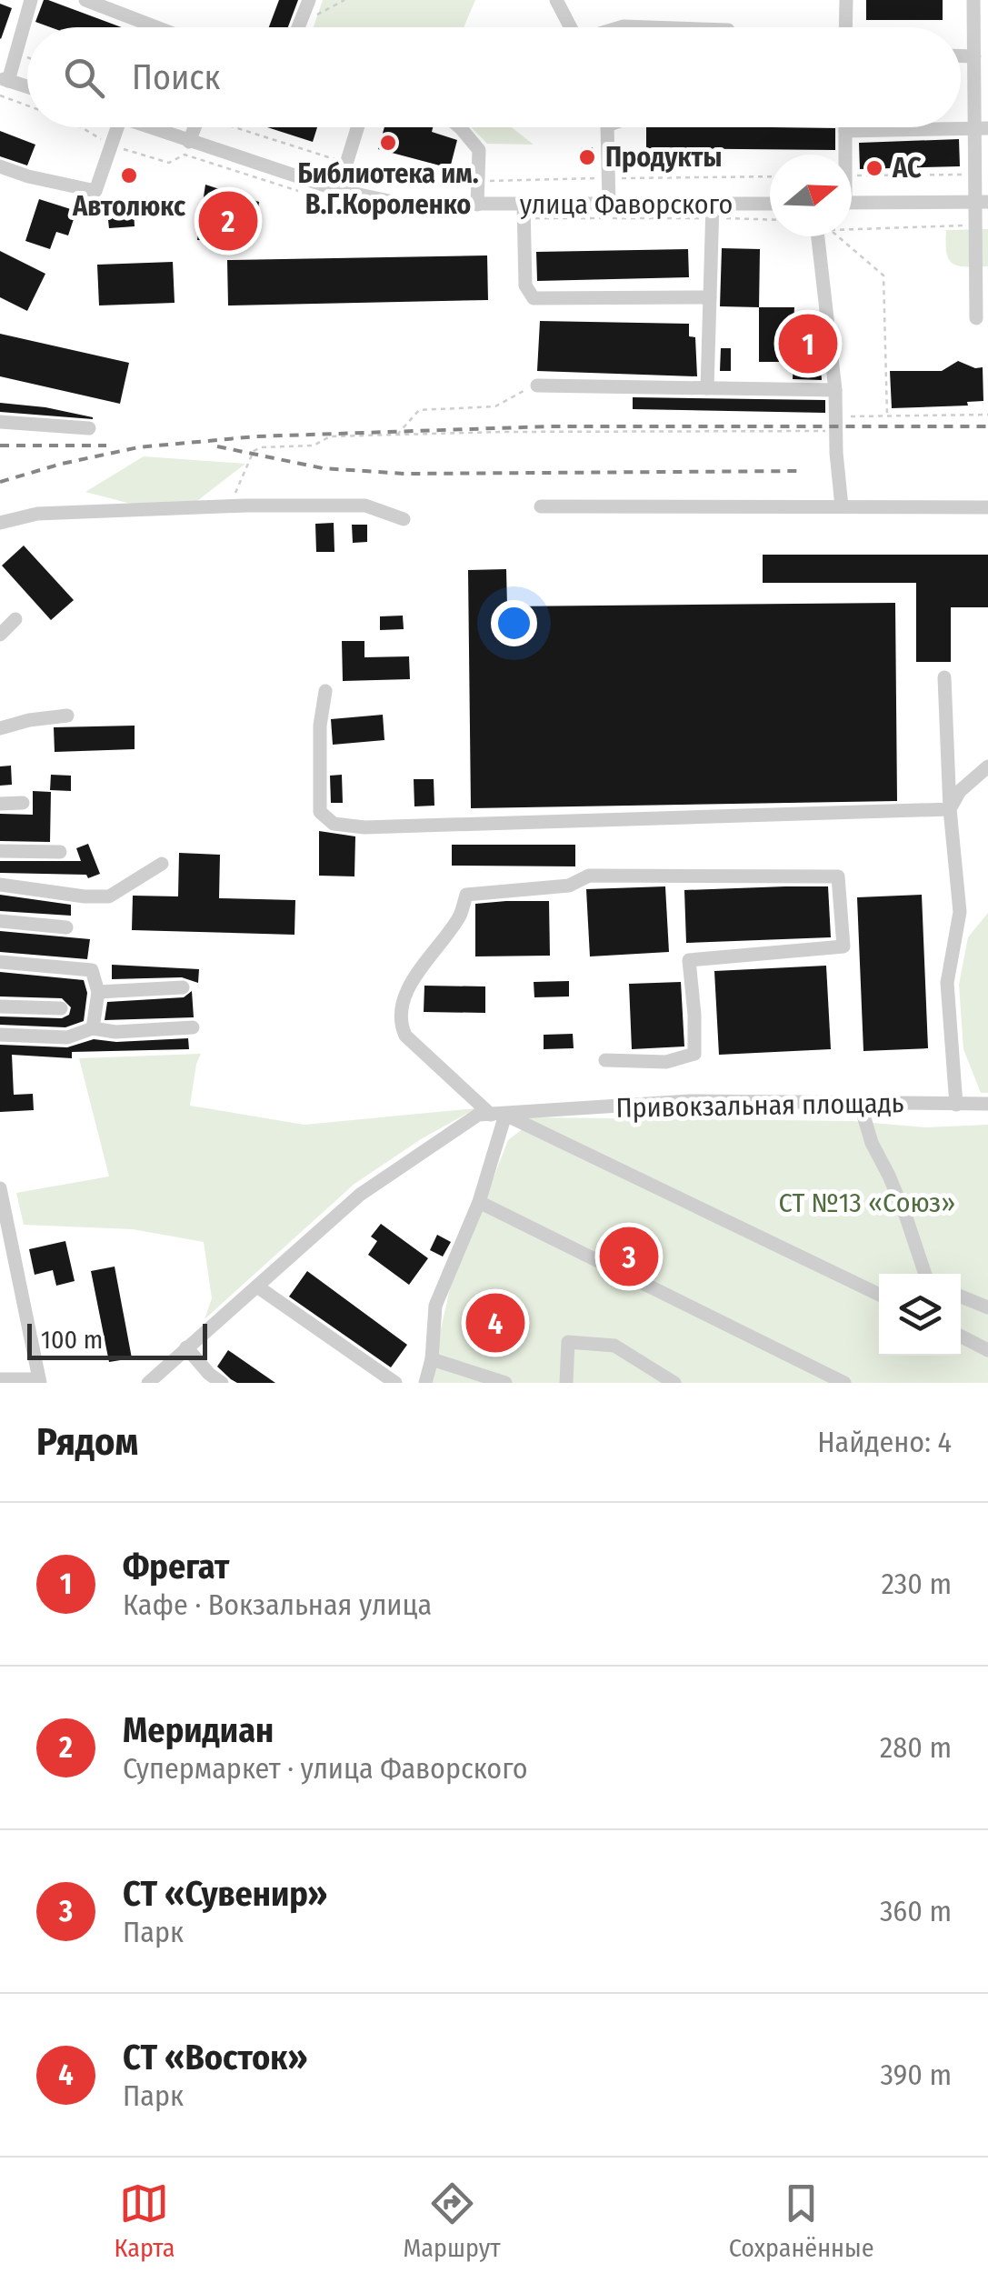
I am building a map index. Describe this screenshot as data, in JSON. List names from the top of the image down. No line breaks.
{"streets":{"street":["улица Фаворского","Привокзальная площадь"]},"parks":["СТ №13 «Союз»"],"places":["Библиотека им. В.Г.Короленко","Продукты","АС","Автолюкс"],"scale_bar":"100 m","north":"right","page":{"search":"Поиск","pins":["2","1","3","4"],"scale":"100 m","heading":["Рядом","Найдено: 4"],"list":[{"mark":"1","name":"Фрегат","note":"Кафе · Вокзальная улица","value":"230 m"},{"mark":"2","name":"Меридиан","note":"Супермаркет · улица Фаворского","value":"280 m"},{"mark":"3","name":"СТ «Сувенир»","note":"Парк","value":"360 m"},{"mark":"4","name":"СТ «Восток»","note":"Парк","value":"390 m"}],"nav":["Карта","Маршрут","Сохранённые"]}}
